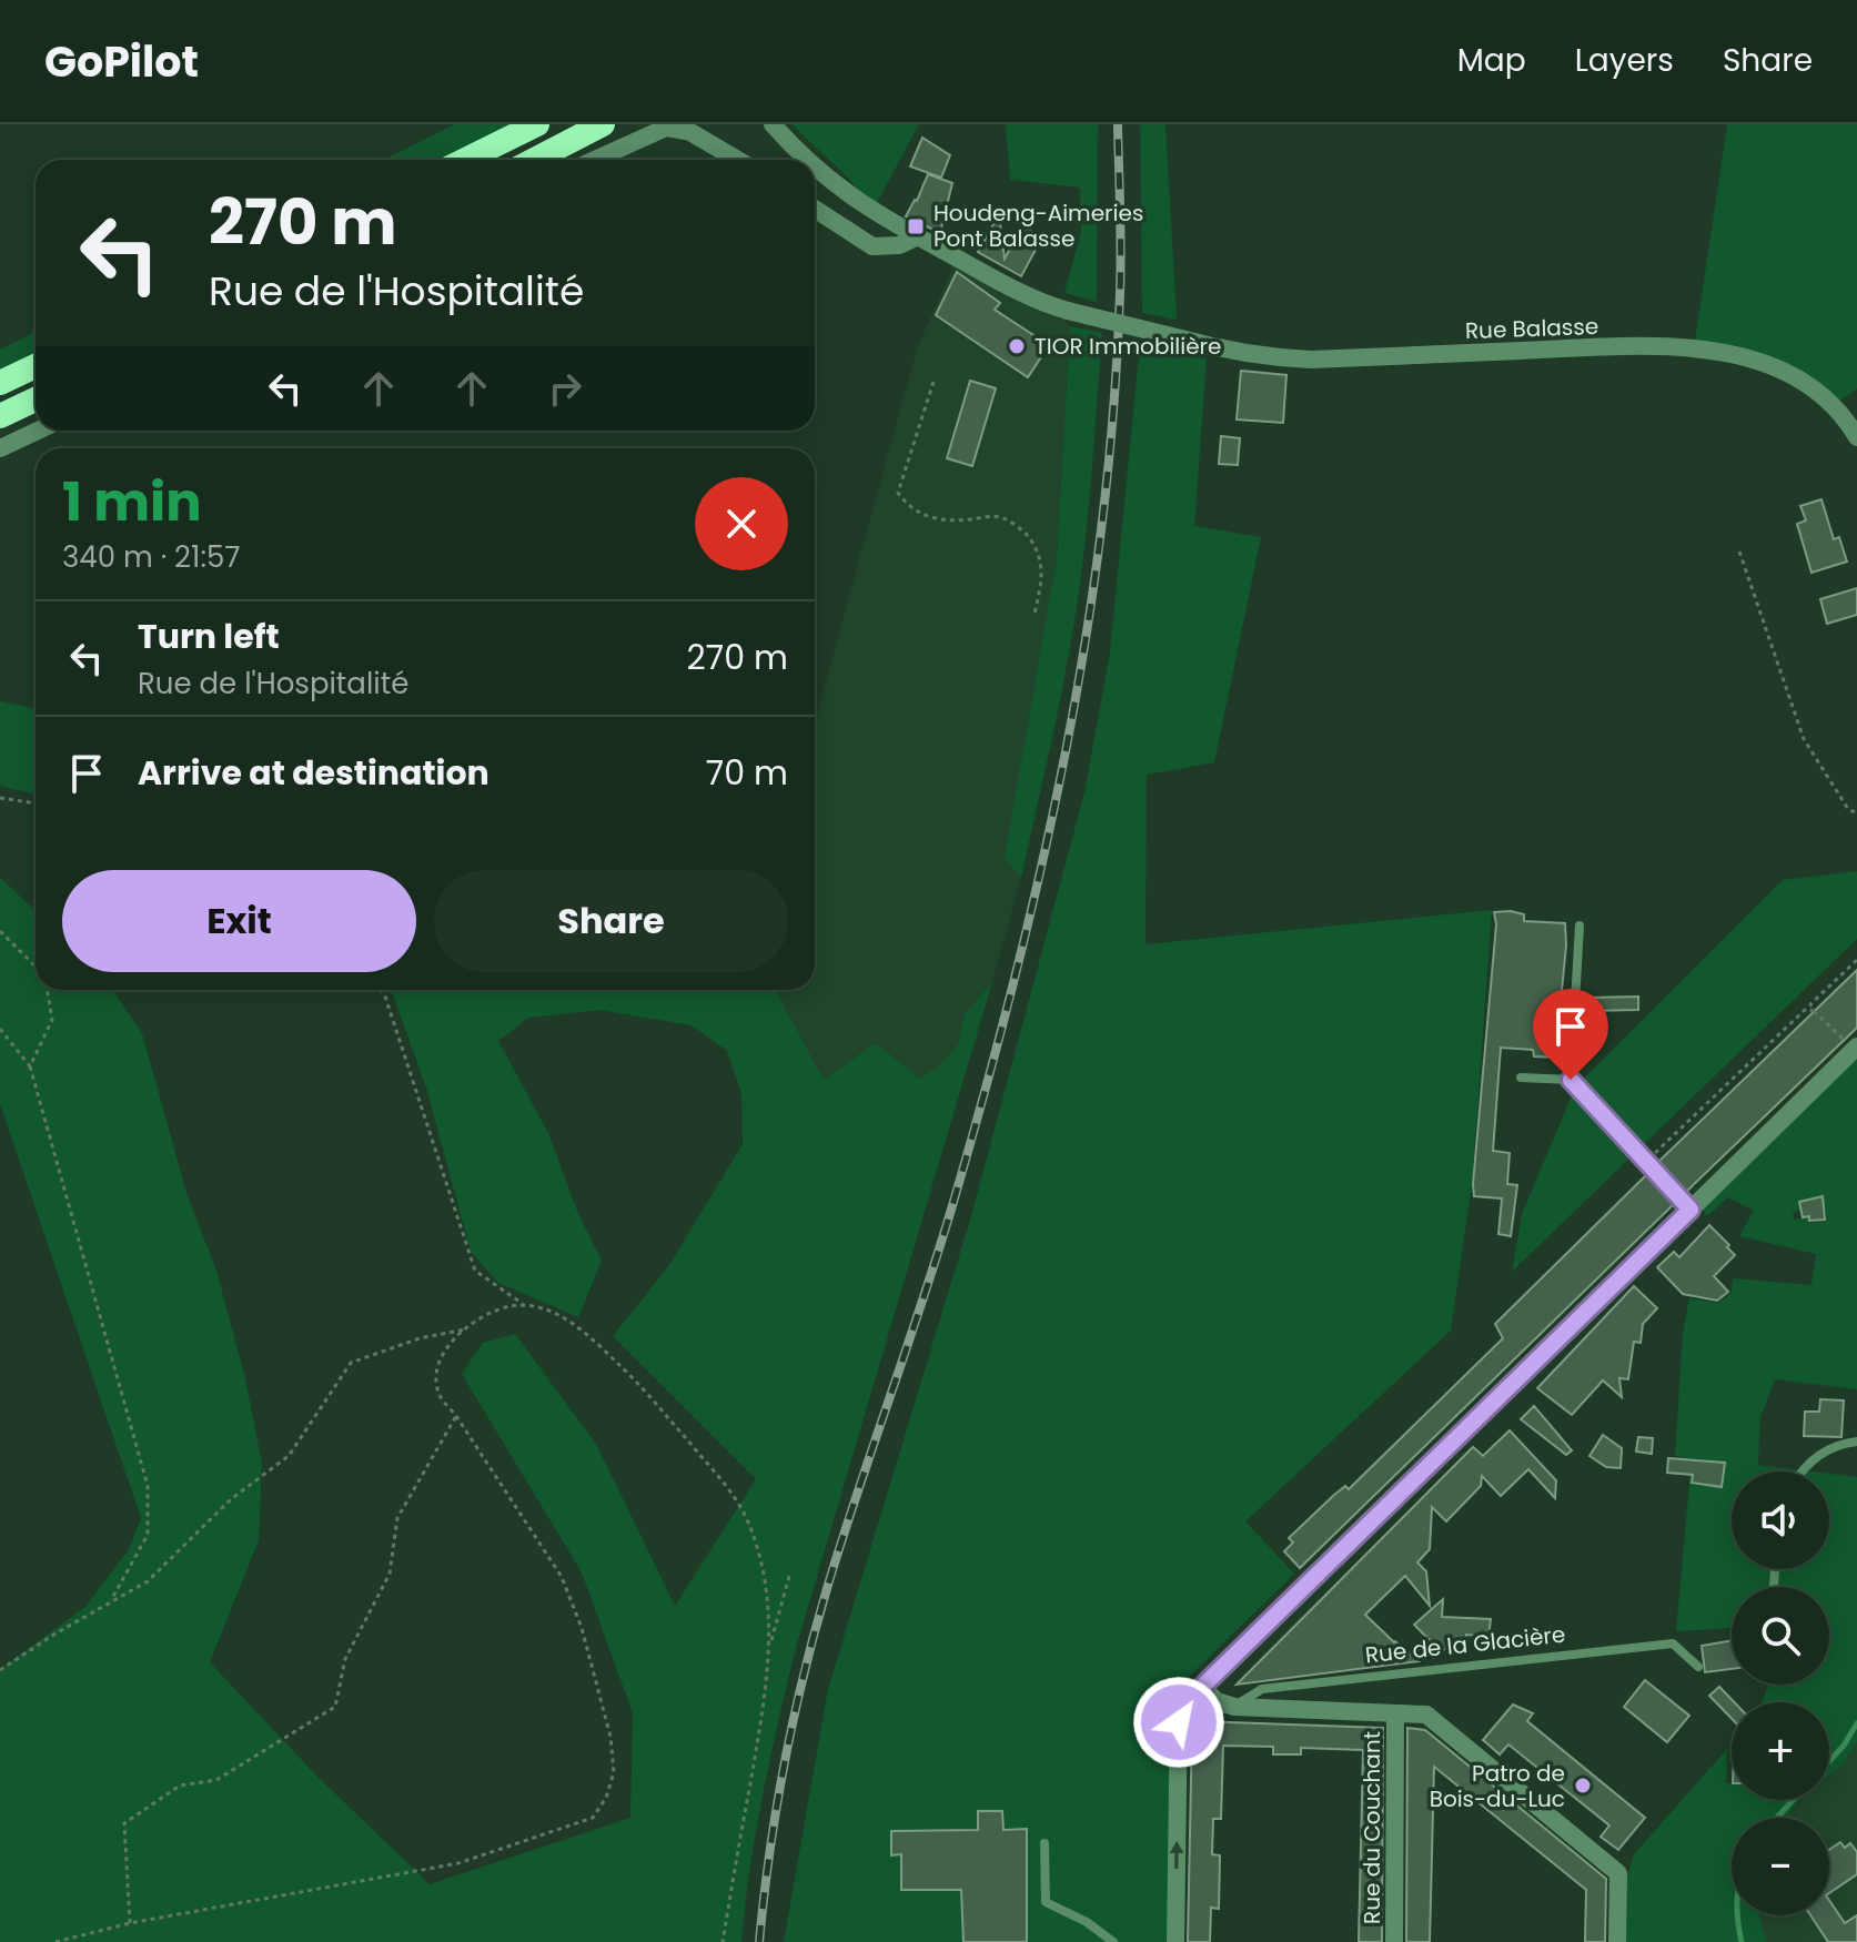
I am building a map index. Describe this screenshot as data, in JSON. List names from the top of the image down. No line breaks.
{"streets":{"street":["Rue Balasse","Rue du Couchant"],"lane":["Rue de la Glacière"]},"places":{"transit":["Houdeng-Aimeries Pont Balasse"],"other":["TIOR Immobilière","Patro de Bois-du-Luc"]},"page":{"header":"GoPilot","nav":["Map","Layers","Share"],"turn":["270 m","Rue de l'Hospitalité"],"heading":["1 min","340 m · 21:57"],"list":[{"name":"Turn left","note":"Rue de l'Hospitalité","value":"270 m"},{"name":"Arrive at destination","value":"70 m"}],"buttons":["Exit","Share"],"map_buttons":["+","−"]}}
